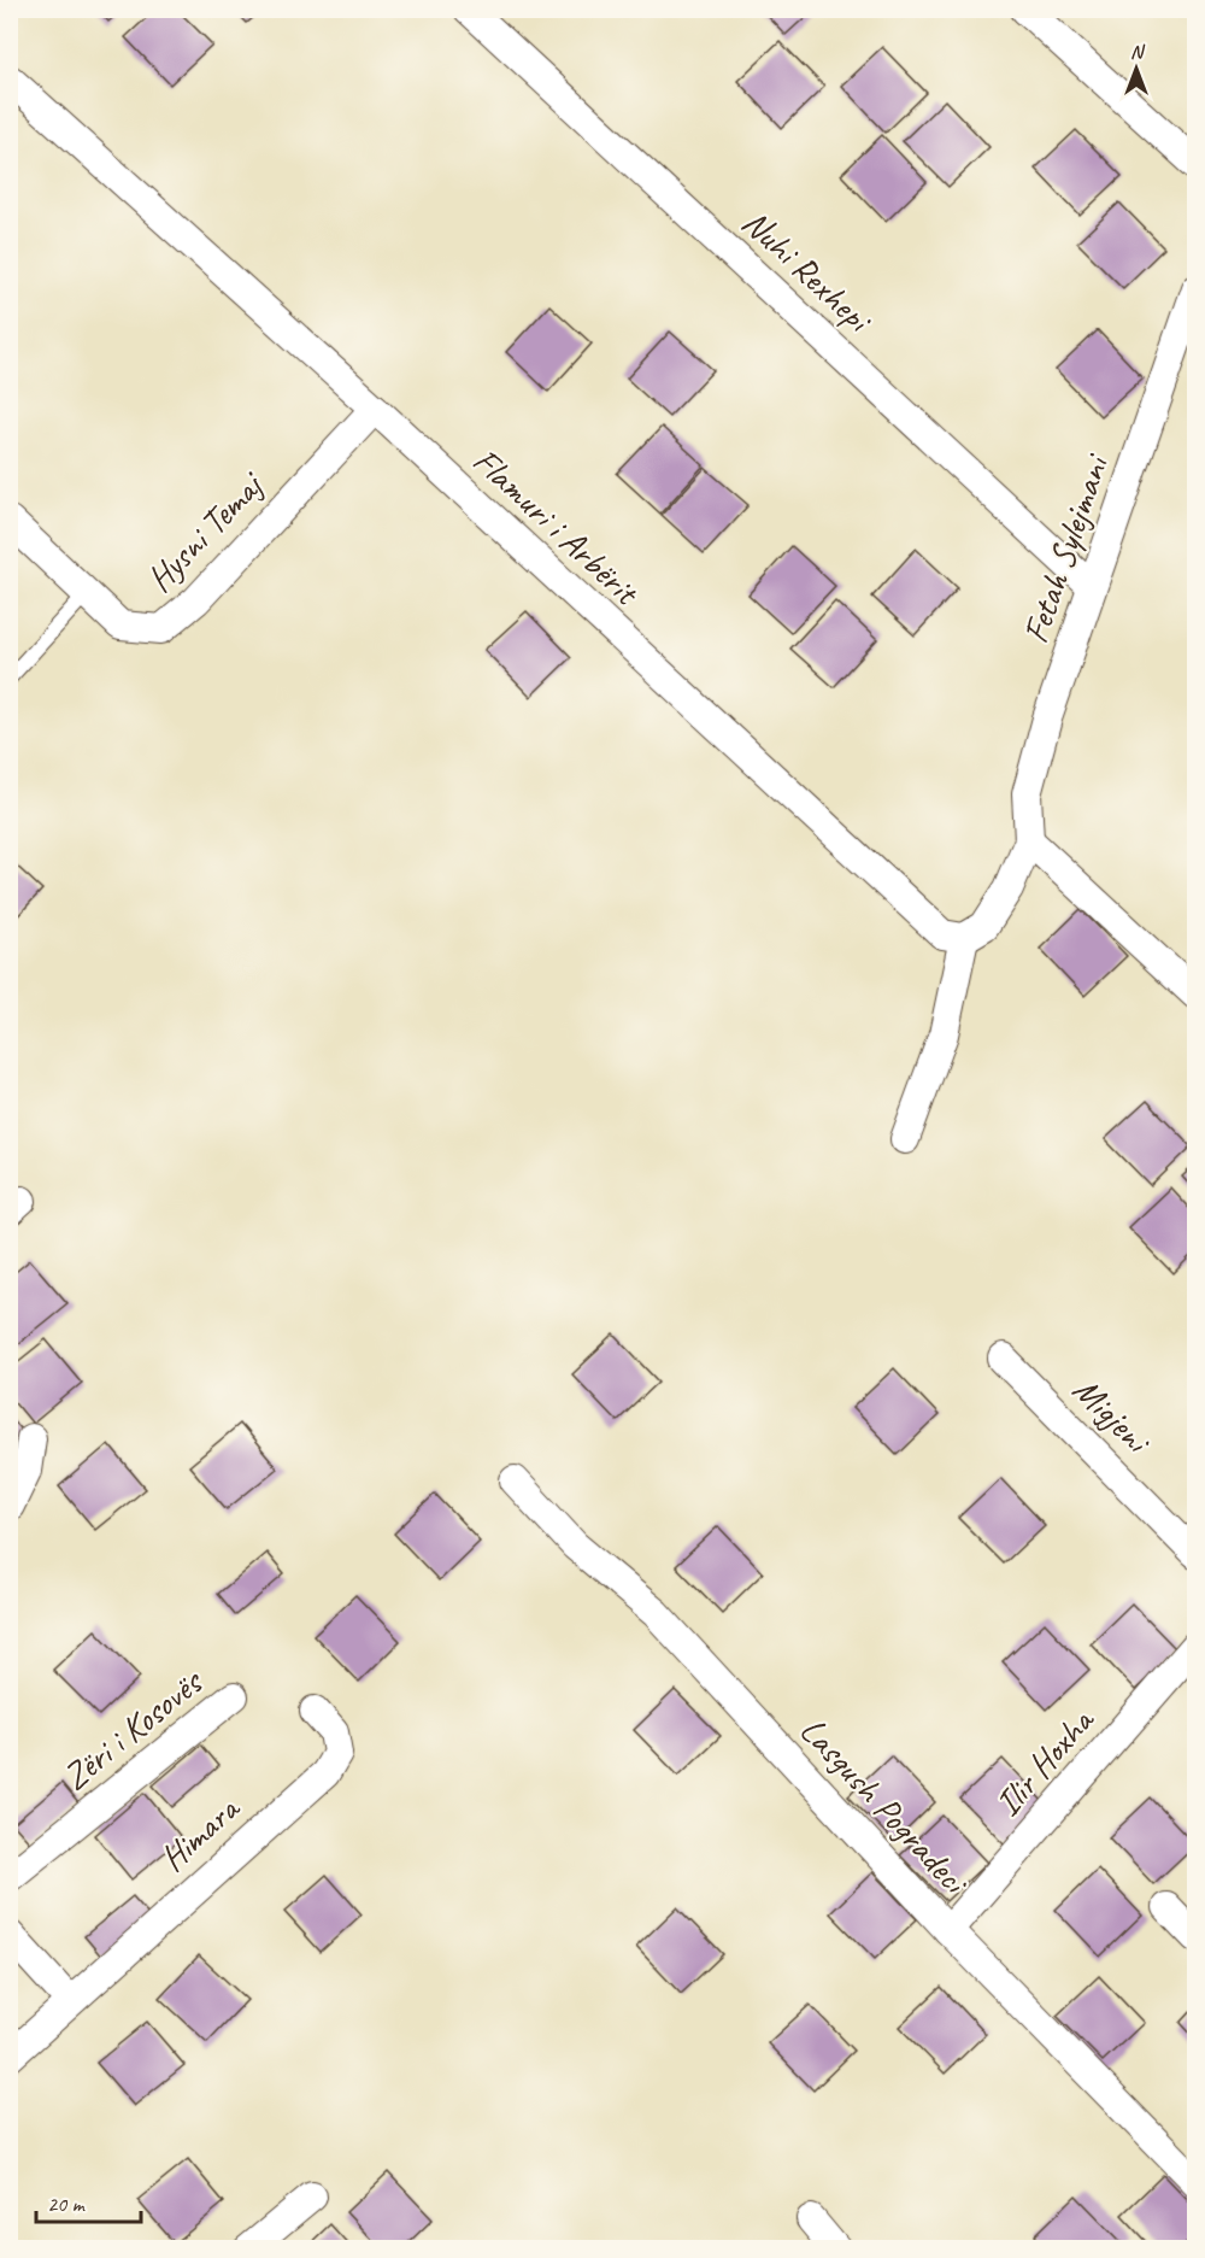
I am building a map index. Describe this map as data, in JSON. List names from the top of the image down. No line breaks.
{"streets":{"street":["Nuhi Rexhepi","Flamuri i Arbërit","Hysni Temaj","Fetah Sylejmani","Migjeni","Zëri i Kosovës","Ilir Hoxha","Lasgush Pogradeci","Himara"]},"crossings":[["Nuhi Rexhepi","Fetah Sylejmani"],["Flamuri i Arbërit","Hysni Temaj"],["Ilir Hoxha","Lasgush Pogradeci"]],"scale_bar":"20 m","north":"top"}
